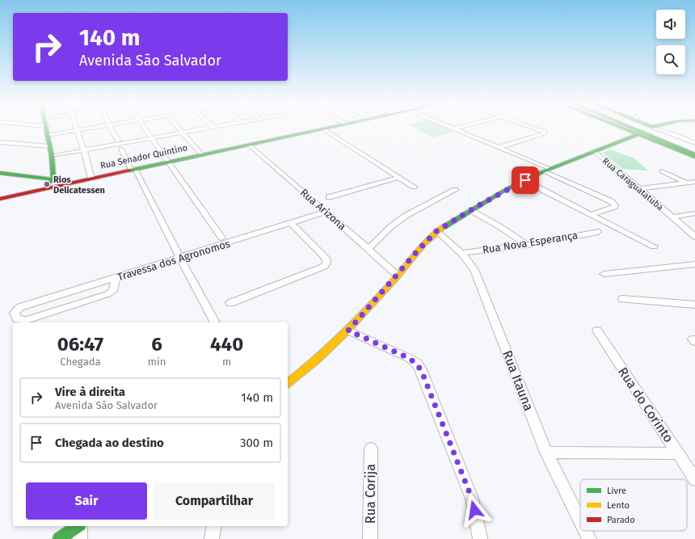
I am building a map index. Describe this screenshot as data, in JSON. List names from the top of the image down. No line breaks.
{"streets":{"main road":["Rua Senador Quintino"],"street":["Rua Caraguatatuba","Rua Arizona","Rua Nova Esperança","Travessa dos Agronomos","Rua Itauna","Rua do Corinto","Rua Corija"]},"crossings":[["Rua Senador Quintino","Rua Arizona"],["Rua Arizona","Travessa dos Agronomos"],["Rua Nova Esperança","Rua Itauna"]],"places":["Rios Delicatessen"],"legend":["Livre","Lento","Parado"],"page":{"turn":["140 m","Avenida São Salvador"],"eta":["06:47","Chegada","6","min","440","m"],"list":[{"name":"Vire à direita","note":"Avenida São Salvador","value":"140 m"},{"name":"Chegada ao destino","value":"300 m"}],"buttons":["Sair","Compartilhar"]}}
